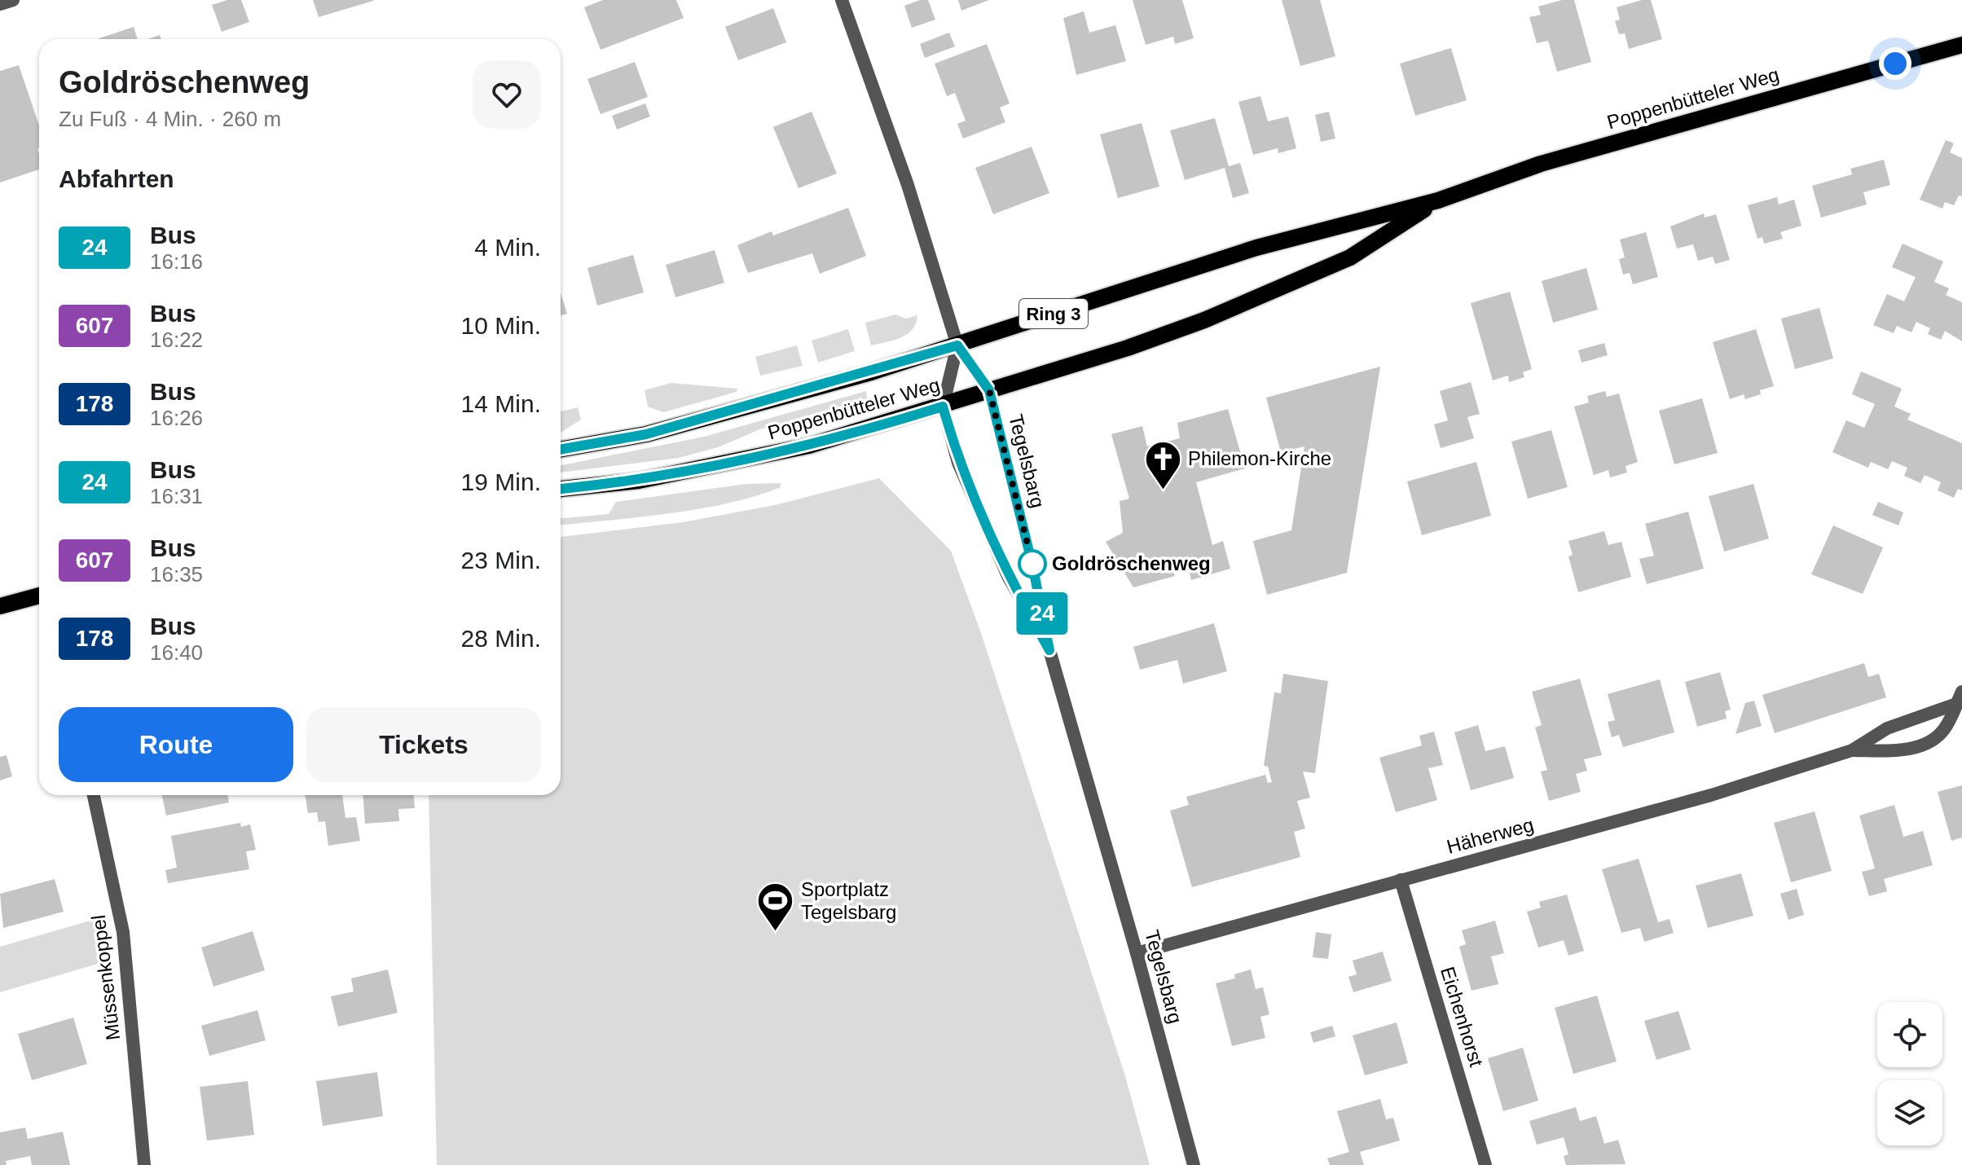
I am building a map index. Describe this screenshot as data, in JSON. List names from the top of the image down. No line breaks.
{"streets":{"main road":["Poppenbütteler Weg","Ring 3"],"street":["Tegelsbarg","Häherweg","Müssenkoppel","Eichenhorst"]},"crossings":[["Poppenbütteler Weg","Tegelsbarg"],["Tegelsbarg","Häherweg"],["Häherweg","Eichenhorst"]],"places":{"church":["Philemon-Kirche"],"other":["Goldröschenweg"],"sports":["Sportplatz Tegelsbarg"]},"lines":["bus line 24"],"page":{"on_map":"24","heading":[["Goldröschenweg","Zu Fuß · 4 Min. · 260 m"],"Abfahrten"],"list":[{"mark":"24","name":"Bus","note":"16:16","value":"4 Min."},{"mark":"607","name":"Bus","note":"16:22","value":"10 Min."},{"mark":"178","name":"Bus","note":"16:26","value":"14 Min."},{"mark":"24","name":"Bus","note":"16:31","value":"19 Min."},{"mark":"607","name":"Bus","note":"16:35","value":"23 Min."},{"mark":"178","name":"Bus","note":"16:40","value":"28 Min."}],"buttons":["Route","Tickets"]}}
